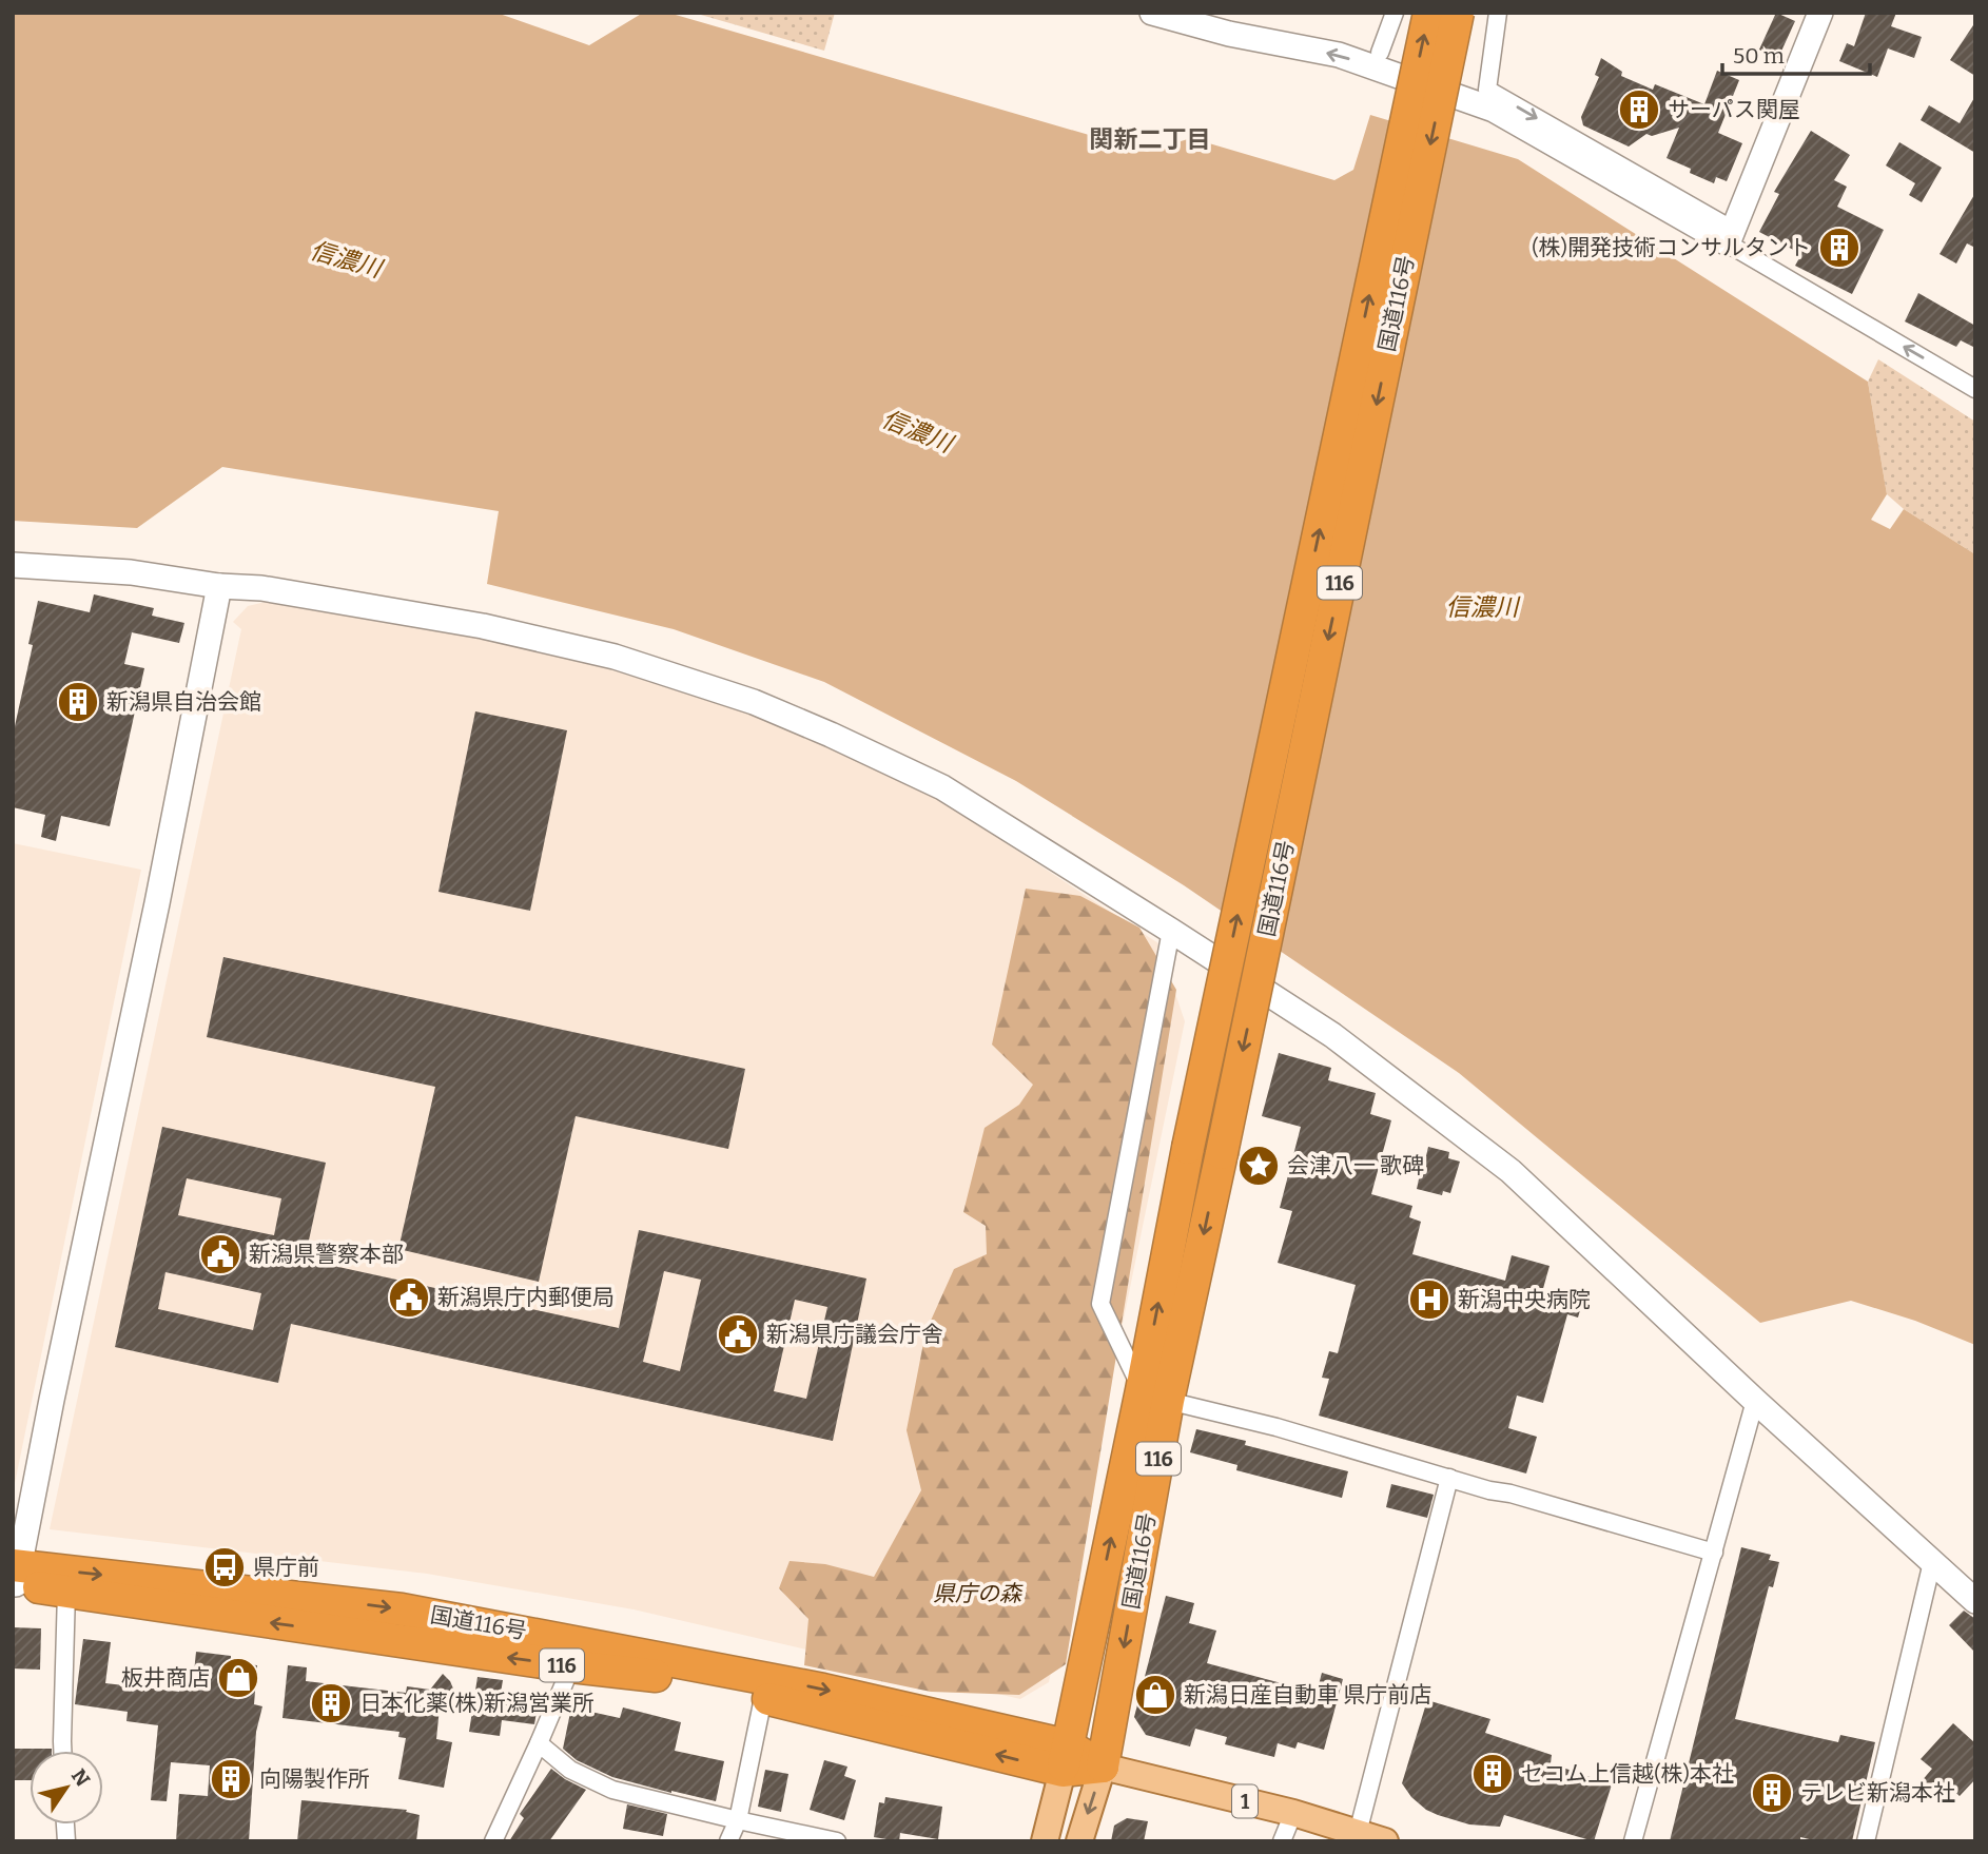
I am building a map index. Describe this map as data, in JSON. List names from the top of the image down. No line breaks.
{"streets":{"highway":["国道116号","116"],"main road":["1"]},"crossings":[["国道116号","1"]],"districts":["関新二丁目"],"water":["信濃川"],"parks":["県庁の森"],"places":{"building":["サーパス関屋","(株)開発技術コンサルタント","新潟県自治会館","日本化薬(株)新潟営業所","セコム上信越(株)本社","向陽製作所","テレビ新潟本社"],"place":["会津八一 歌碑"],"public building":["新潟県警察本部","新潟県庁内郵便局","新潟県庁議会庁舎"],"hospital":["新潟中央病院"],"bus stop":["県庁前"],"shop":["板井商店","新潟日産自動車 県庁前店"]},"scale_bar":"50 m","north":"top right"}
